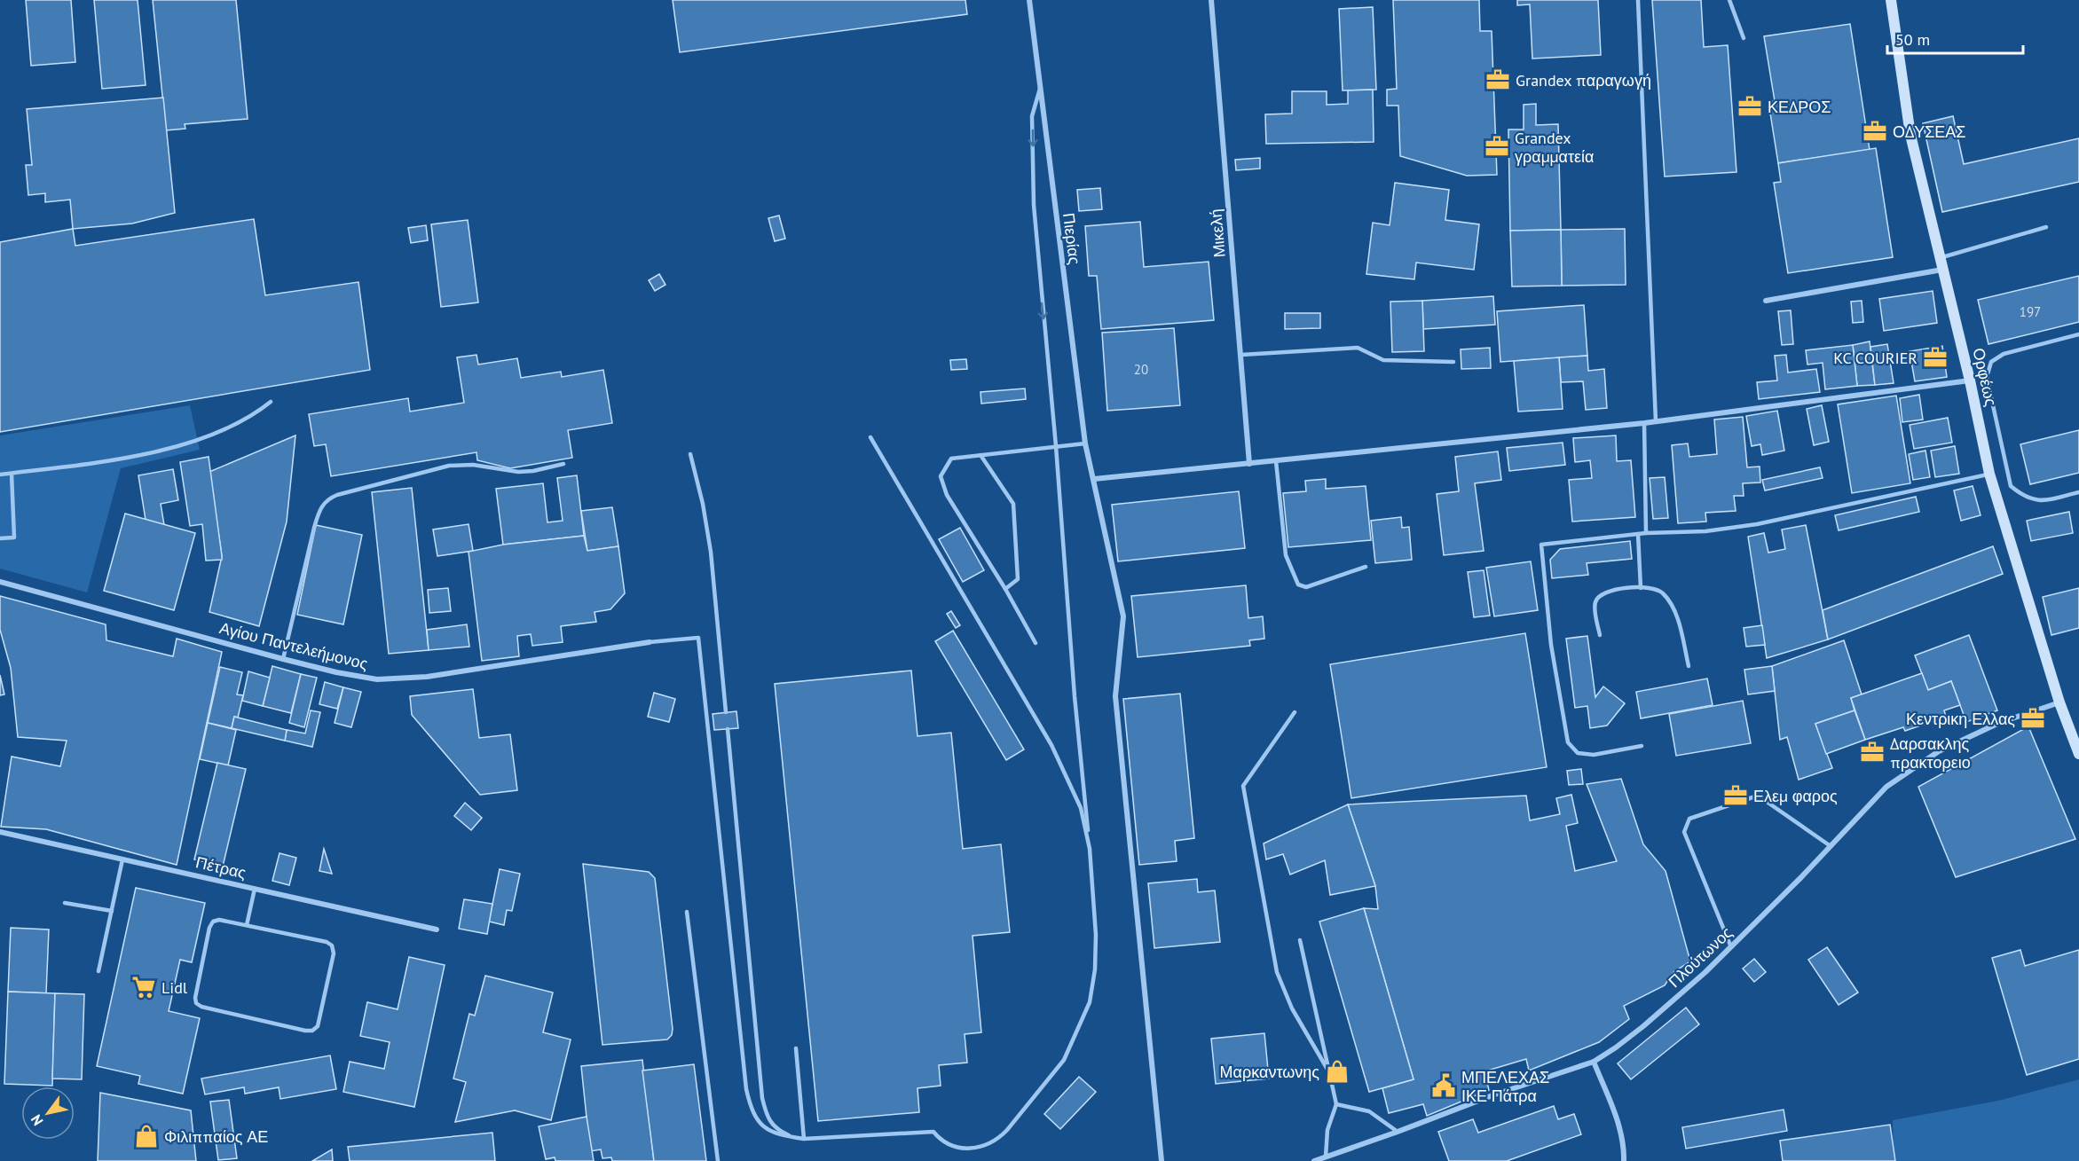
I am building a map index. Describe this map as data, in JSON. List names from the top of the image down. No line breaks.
{"streets":{"street":["Μικελή","Πιερίας","Ορφέως","Αγίου Παντελεήμονος","Πέτρας","Πλούτωνος"]},"crossings":[["Ορφέως","Πλούτωνος"]],"places":{"office":["Grandex παραγωγή","ΚΕΔΡΟΣ","ΟΔΥΣΕΑΣ","Grandex γραμματεία","KC COURIER","Κεντρικη Ελλας","Δαρσακλης πρακτορειο","Ελεμ φαρος"],"supermarket":["Lidl"],"shop":["Μαρκαντωνης","Φιλιππαίος ΑΕ"],"public building":["ΜΠΕΛΕΧΑΣ ΙΚΕ Πάτρα"]},"house_numbers":["197","20"],"scale_bar":"50 m","north":"bottom left"}
